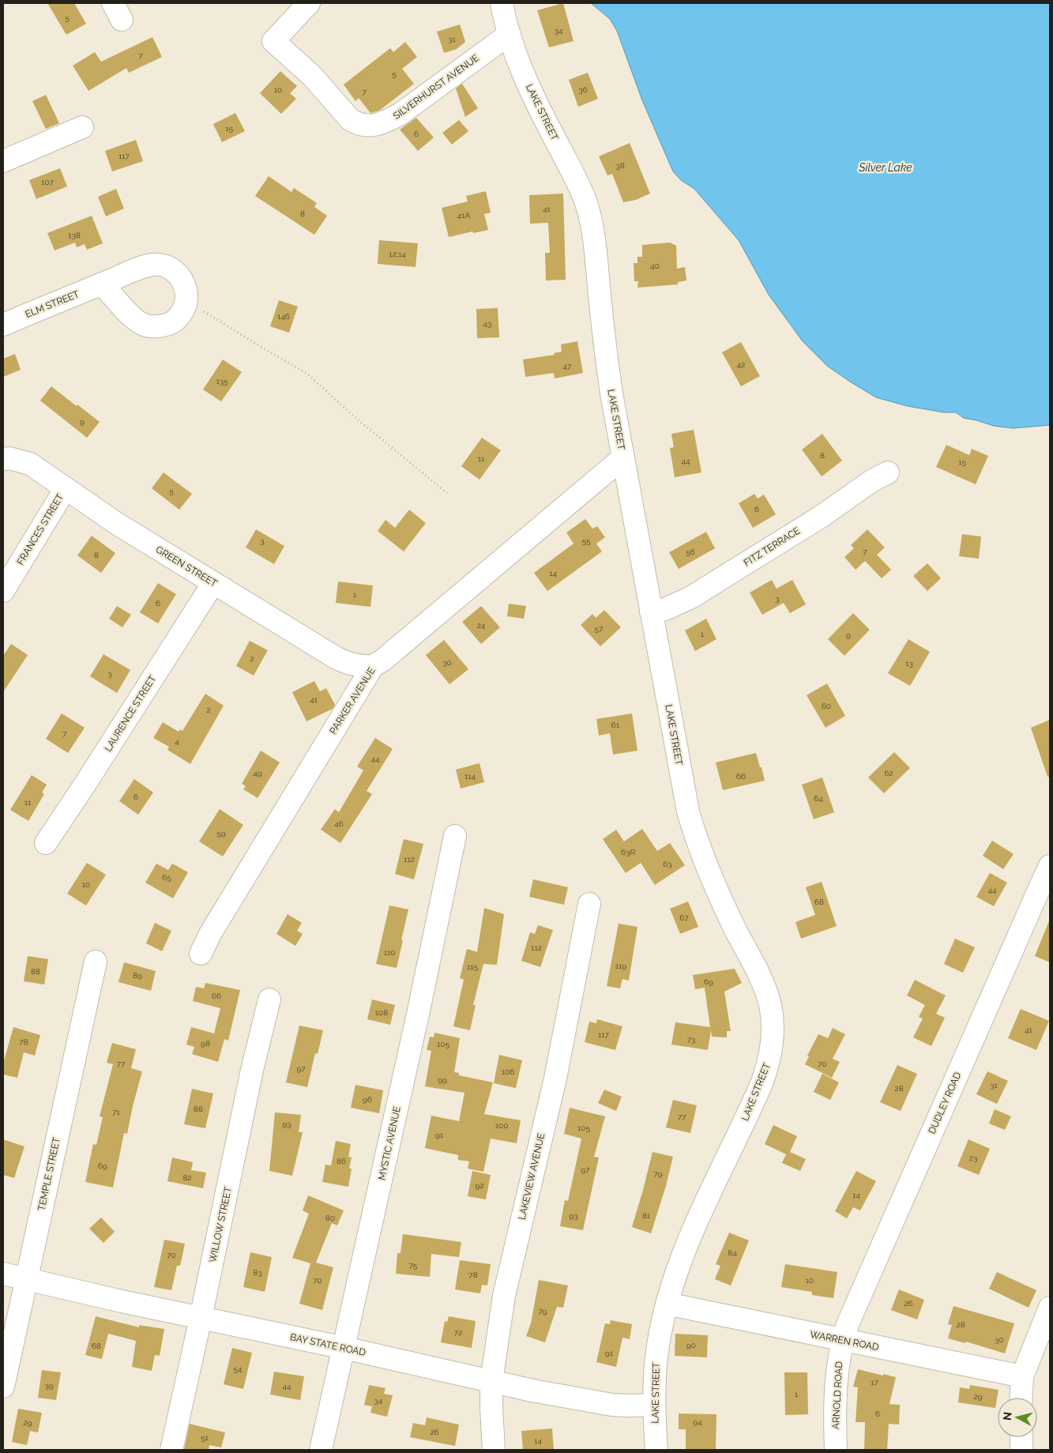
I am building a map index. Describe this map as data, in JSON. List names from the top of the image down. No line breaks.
{"streets":{"street":["SILVERHURST AVENUE","LAKE STREET","ELM STREET","FRANCES STREET","FITZ TERRACE","GREEN STREET","PARKER AVENUE","LAURENCE STREET","DUDLEY ROAD","MYSTIC AVENUE","TEMPLE STREET","LAKEVIEW AVENUE","WILLOW STREET","WARREN ROAD","BAY STATE ROAD","ARNOLD ROAD"]},"crossings":[["SILVERHURST AVENUE","LAKE STREET"],["LAKE STREET","FITZ TERRACE"],["LAKE STREET","PARKER AVENUE"],["LAKE STREET","WARREN ROAD"],["LAKE STREET","BAY STATE ROAD"],["FRANCES STREET","GREEN STREET"],["GREEN STREET","PARKER AVENUE"],["GREEN STREET","LAURENCE STREET"],["DUDLEY ROAD","WARREN ROAD"],["DUDLEY ROAD","ARNOLD ROAD"],["MYSTIC AVENUE","BAY STATE ROAD"],["TEMPLE STREET","BAY STATE ROAD"],["LAKEVIEW AVENUE","BAY STATE ROAD"],["WILLOW STREET","BAY STATE ROAD"],["WARREN ROAD","ARNOLD ROAD"]],"water":["Silver Lake"],"house_numbers":["5","34","31","7","5","10","36","7","15","6","117","38","107","41","8","41A","138","12;14","40","146","43","42","47","135","9","8","11","44","15","5","6","3","55","56","7","8","14","1","3","6","24","57","1","9","2","30","13","3","41","60","2","61","7","4","44","49","62","114","66","6","64","11","46","59","63R","112","63","65","10","44","68","67","112","110","119","115","88","89","69","66","108","41","117","73","78","98","105","77","70","97","106","99","31","28","96","88","71","77","93","100","105","91","23","86","69","97","79","82","92","14","93","81","80","84","70","75","83","78","70","10","26","79","28","72","30","90","68","91","54","17","39","44","1","29","34","6","94","29","26","51","14"],"north":"left"}
